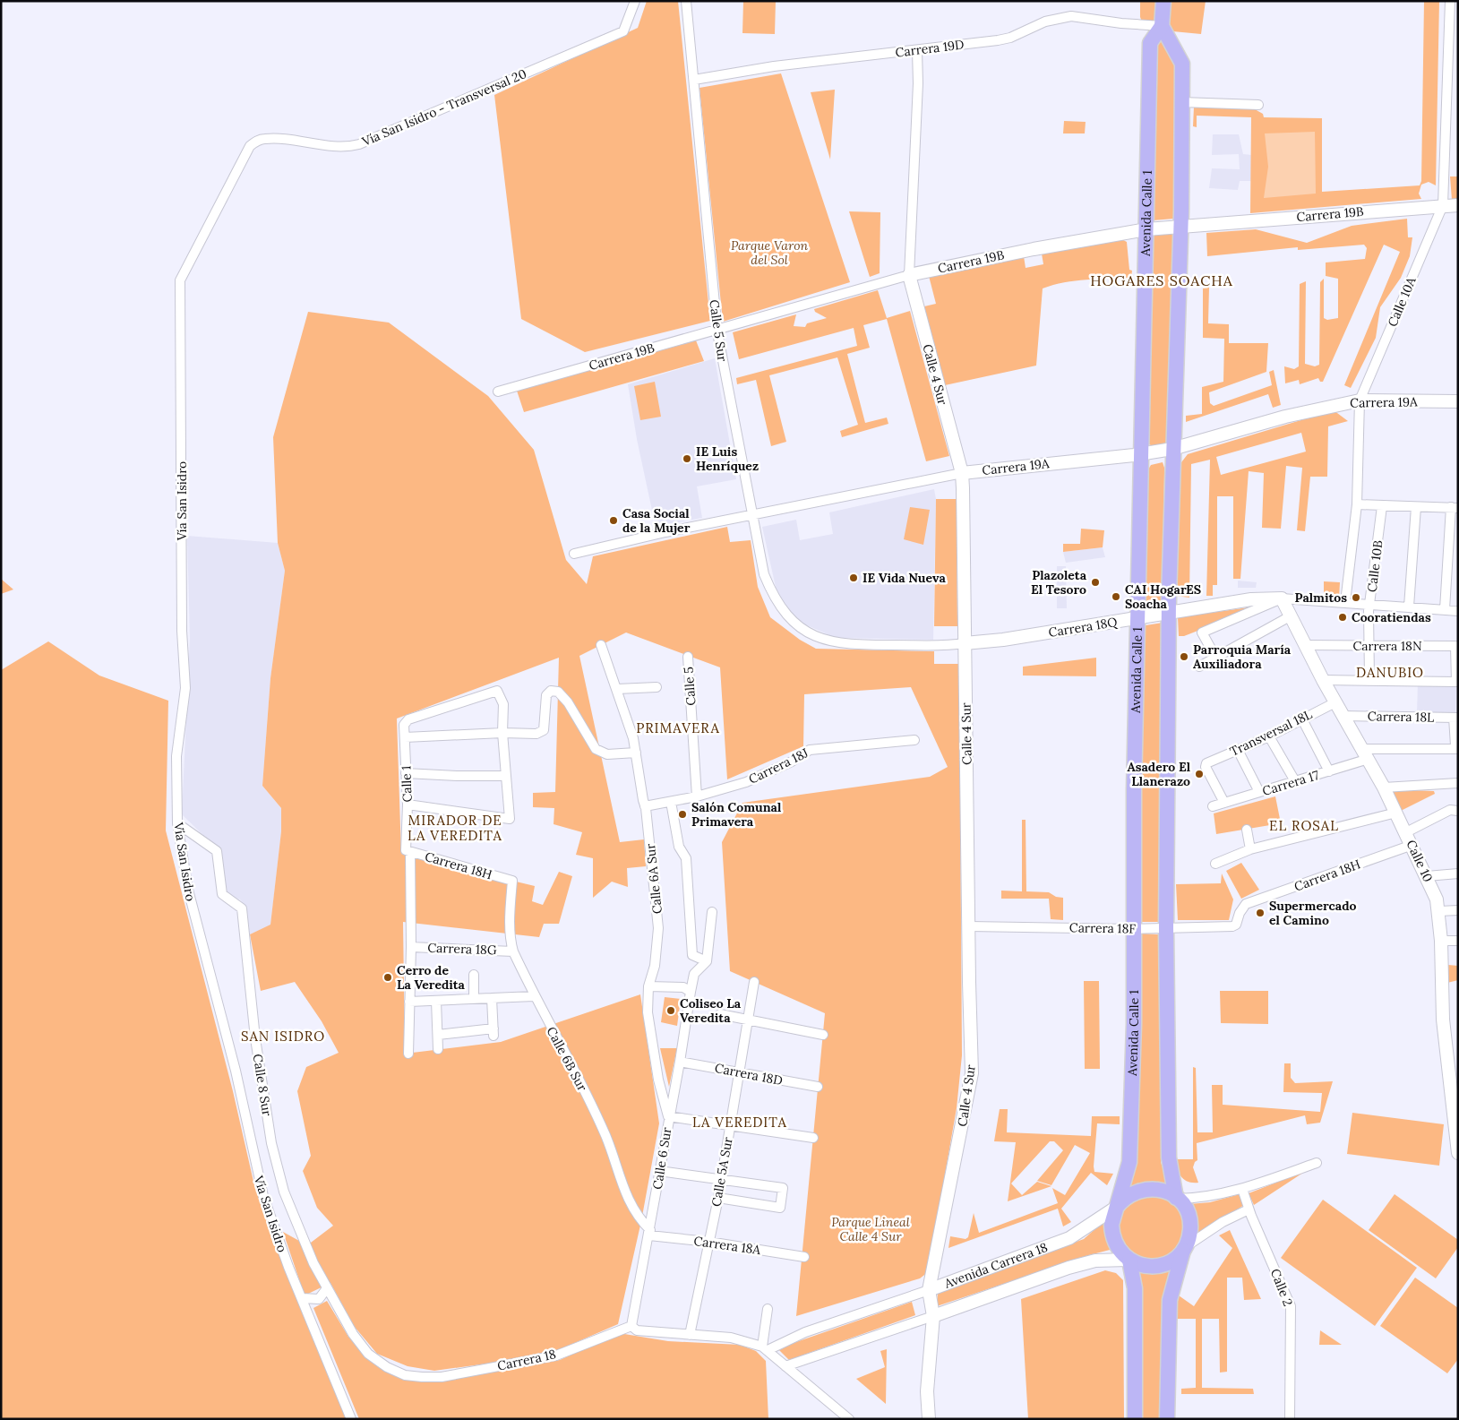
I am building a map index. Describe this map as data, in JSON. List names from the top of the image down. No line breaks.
{"streets":{"main road":["Avenida Calle 1","Carrera 19B","Calle 4 Sur","Carrera 19A","Carrera 18Q","Calle 10","Avenida Carrera 18"],"street":["Carrera 19D","Vía San Isidro - Transversal 20","Calle 10A","Calle 5 Sur","Vía San Isidro","Calle 10B","Carrera 18N","Calle 5","Carrera 18L","Transversal 18L","Carrera 18J","Carrera 17","Calle 1","Carrera 18H","Calle 6A Sur","Carrera 18F","Carrera 18G","Calle 6B Sur","Carrera 18D","Calle 8 Sur","Calle 6 Sur","Calle 5A Sur","Carrera 18A","Calle 2","Carrera 18"]},"crossings":[["Carrera 19D","Avenida Calle 1"],["Carrera 19D","Calle 5 Sur"],["Carrera 19D","Calle 4 Sur"],["Vía San Isidro - Transversal 20","Vía San Isidro"],["Avenida Calle 1","Carrera 19B"],["Avenida Calle 1","Carrera 19A"],["Avenida Calle 1","Carrera 18Q"],["Avenida Calle 1","Carrera 18F"],["Avenida Calle 1","Avenida Carrera 18"],["Carrera 19B","Calle 10A"],["Carrera 19B","Calle 5 Sur"],["Carrera 19B","Calle 4 Sur"],["Calle 10A","Carrera 19A"],["Calle 10A","Carrera 18Q"],["Calle 5 Sur","Carrera 19A"],["Calle 5 Sur","Carrera 18Q"],["Calle 4 Sur","Carrera 19A"],["Calle 4 Sur","Carrera 18Q"],["Calle 4 Sur","Carrera 18F"],["Calle 4 Sur","Avenida Carrera 18"],["Vía San Isidro","Calle 8 Sur"],["Calle 10B","Carrera 18Q"],["Calle 10B","Carrera 18N"],["Carrera 18Q","Calle 10"],["Carrera 18N","Calle 10"],["Calle 5","Carrera 18J"],["Carrera 18L","Calle 10"],["Transversal 18L","Carrera 17"],["Transversal 18L","Calle 10"],["Carrera 18J","Calle 6A Sur"],["Carrera 17","Calle 10"],["Calle 1","Carrera 18H"],["Calle 1","Carrera 18G"],["Calle 10","Carrera 18H"],["Carrera 18H","Carrera 18F"],["Carrera 18H","Calle 6B Sur"],["Calle 6A Sur","Calle 6 Sur"],["Carrera 18G","Calle 6B Sur"],["Calle 6B Sur","Calle 6 Sur"],["Calle 6B Sur","Carrera 18A"],["Carrera 18D","Calle 6 Sur"],["Carrera 18D","Calle 5A Sur"],["Calle 8 Sur","Carrera 18"],["Calle 6 Sur","Carrera 18A"],["Calle 6 Sur","Carrera 18"],["Calle 5A Sur","Carrera 18A"],["Avenida Carrera 18","Calle 2"]],"districts":["HOGARES SOACHA","DANUBIO","PRIMAVERA","MIRADOR DE LA VEREDITA","EL ROSAL","SAN ISIDRO","LA VEREDITA"],"parks":["Parque Varon del Sol","Parque Lineal Calle 4 Sur"],"places":["IE Luis Henríquez","Casa Social de la Mujer","IE Vida Nueva","Plazoleta El Tesoro","CAI HogarES Soacha","Palmitos","Cooratiendas","Parroquia María Auxiliadora","Asadero El Llanerazo","Salón Comunal Primavera","Supermercado el Camino","Cerro de La Veredita","Coliseo La Veredita"]}
